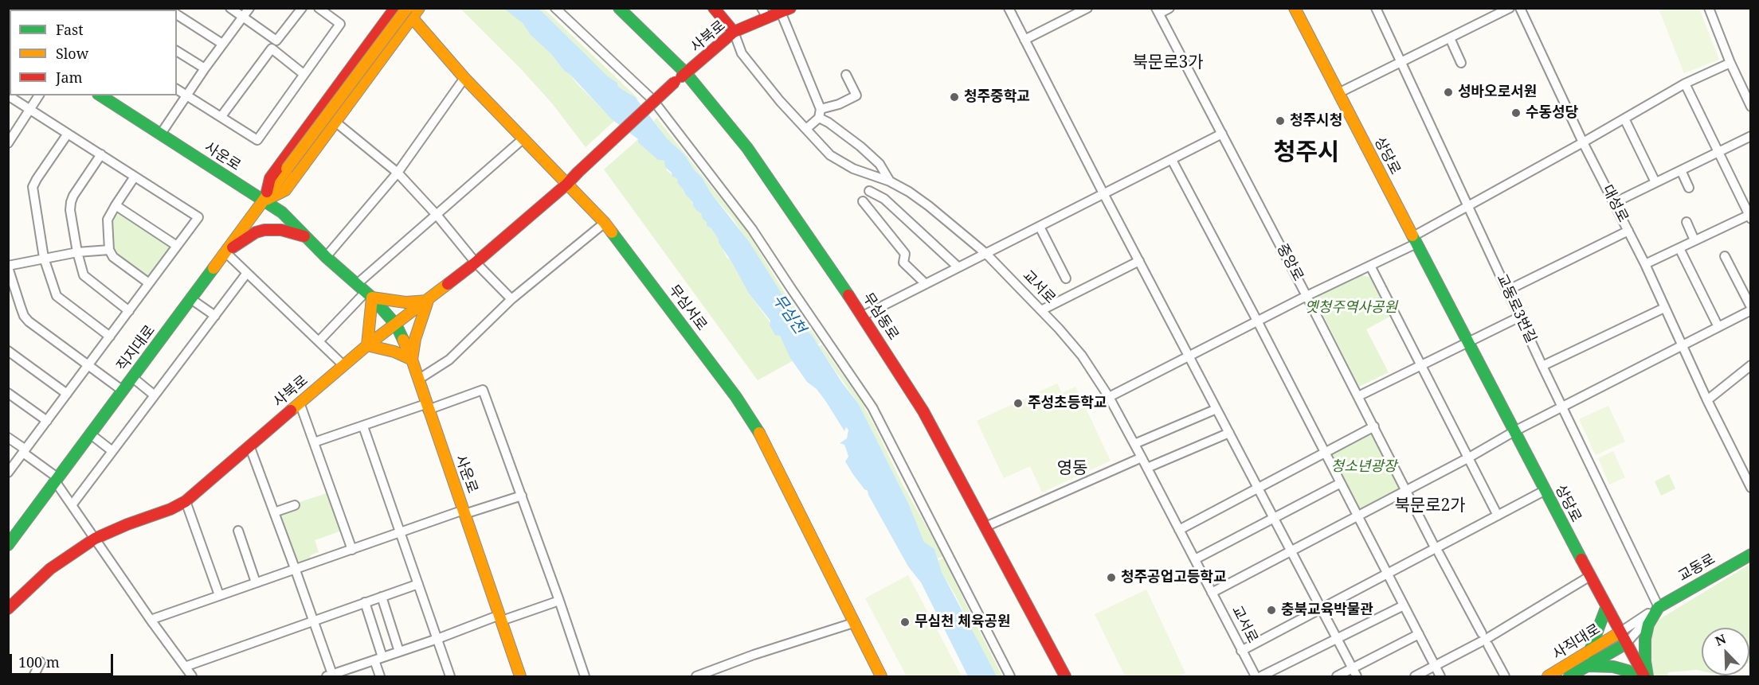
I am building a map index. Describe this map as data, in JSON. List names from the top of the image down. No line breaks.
{"streets":{"street":["사북로","상당로","사운로","대성로","중앙로","교서로","무심서로","교동로3번길","무심동로","직지대로","교동로","사직대로"]},"crossings":[["사북로","사운로"],["사북로","교서로"],["사북로","무심서로"],["사북로","무심동로"],["상당로","교동로"],["상당로","사직대로"],["사운로","직지대로"],["무심서로","직지대로"],["교동로3번길","교동로"],["교동로","사직대로"]],"districts":["북문로3가","청주시","영동","북문로2가"],"water":["무심천"],"parks":["옛청주역사공원","청소년광장"],"places":["성바오로서원","청주중학교","수동성당","청주시청","주성초등학교","청주공업고등학교","충북교육박물관","무심천 체육공원"],"legend":["Fast","Slow","Jam"],"scale_bar":"100 m","north":"top left"}
